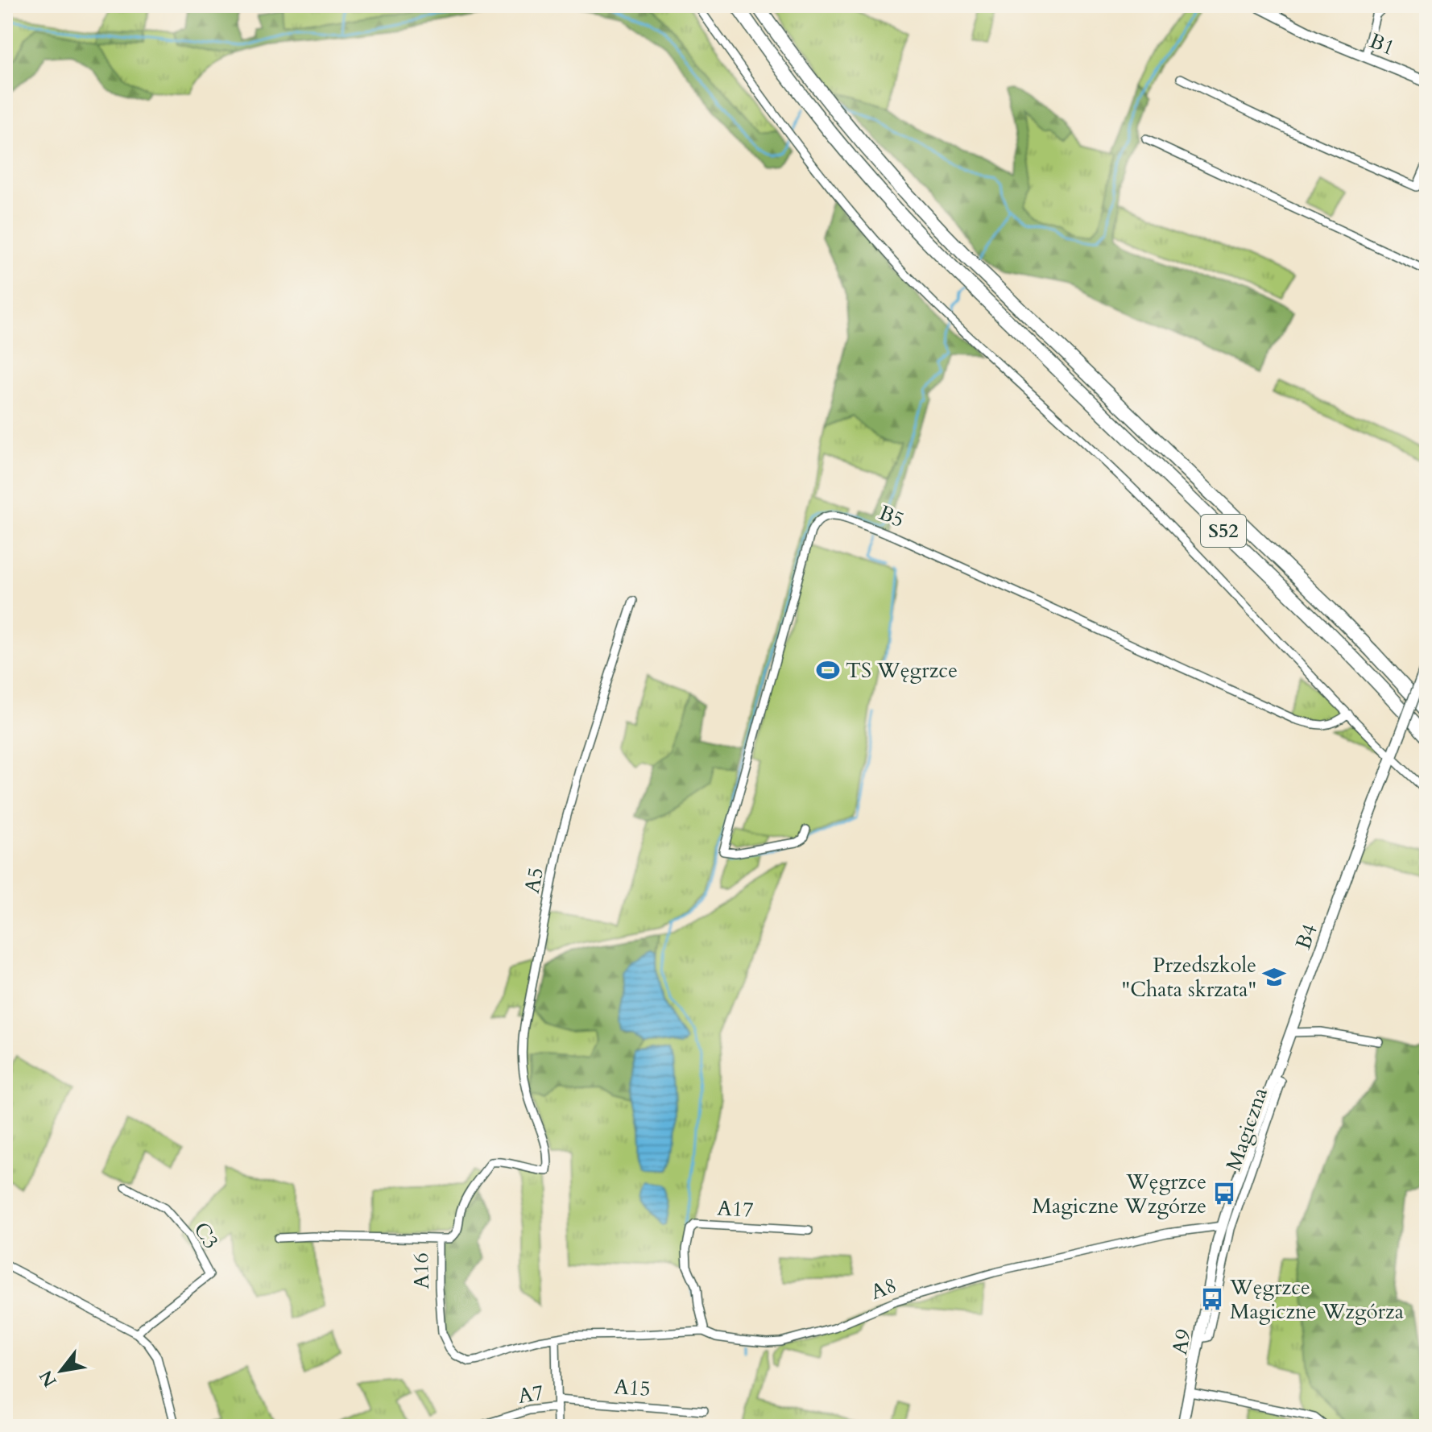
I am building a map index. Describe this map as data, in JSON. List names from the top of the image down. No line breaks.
{"streets":{"highway":["S52"],"street":["B1","B5","A5","B4","Magiczna","A17","C3","A16","A8","A9","A15","A7"]},"crossings":[["A5","A16"],["B4","Magiczna"],["B4","A8"],["B4","A9"],["Magiczna","A9"],["A17","A8"],["A16","A8"],["A8","A9"],["A15","A7"]],"places":{"sports":["TS Węgrzce"],"school or university":["Przedszkole \"Chata skrzata\""],"bus stop":["Węgrzce Magiczne Wzgórze","Węgrzce Magiczne Wzgórza"]},"north":"bottom left"}
